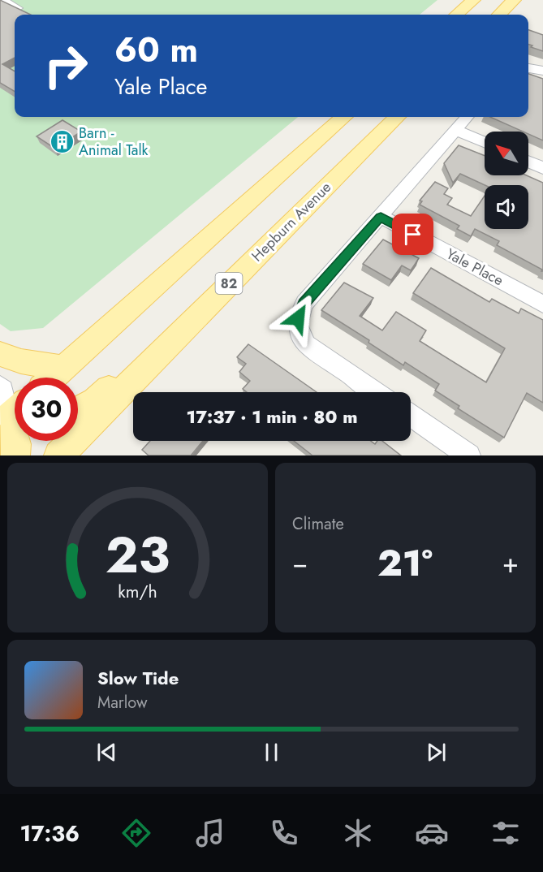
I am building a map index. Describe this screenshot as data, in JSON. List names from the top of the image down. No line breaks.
{"streets":{"main road":["Hepburn Avenue","82"],"street":["Yale Place"]},"places":{"building":["Barn - Animal Talk"]},"north":"top left","page":{"turn":["60 m","Yale Place"],"limit":"30","trip":"17:37 · 1 min · 80 m","tile":"Climate","heat":["−","21°","+"],"song":["Slow Tide","Marlow"],"tabs":"17:36","gauge":["23","km/h"]}}
